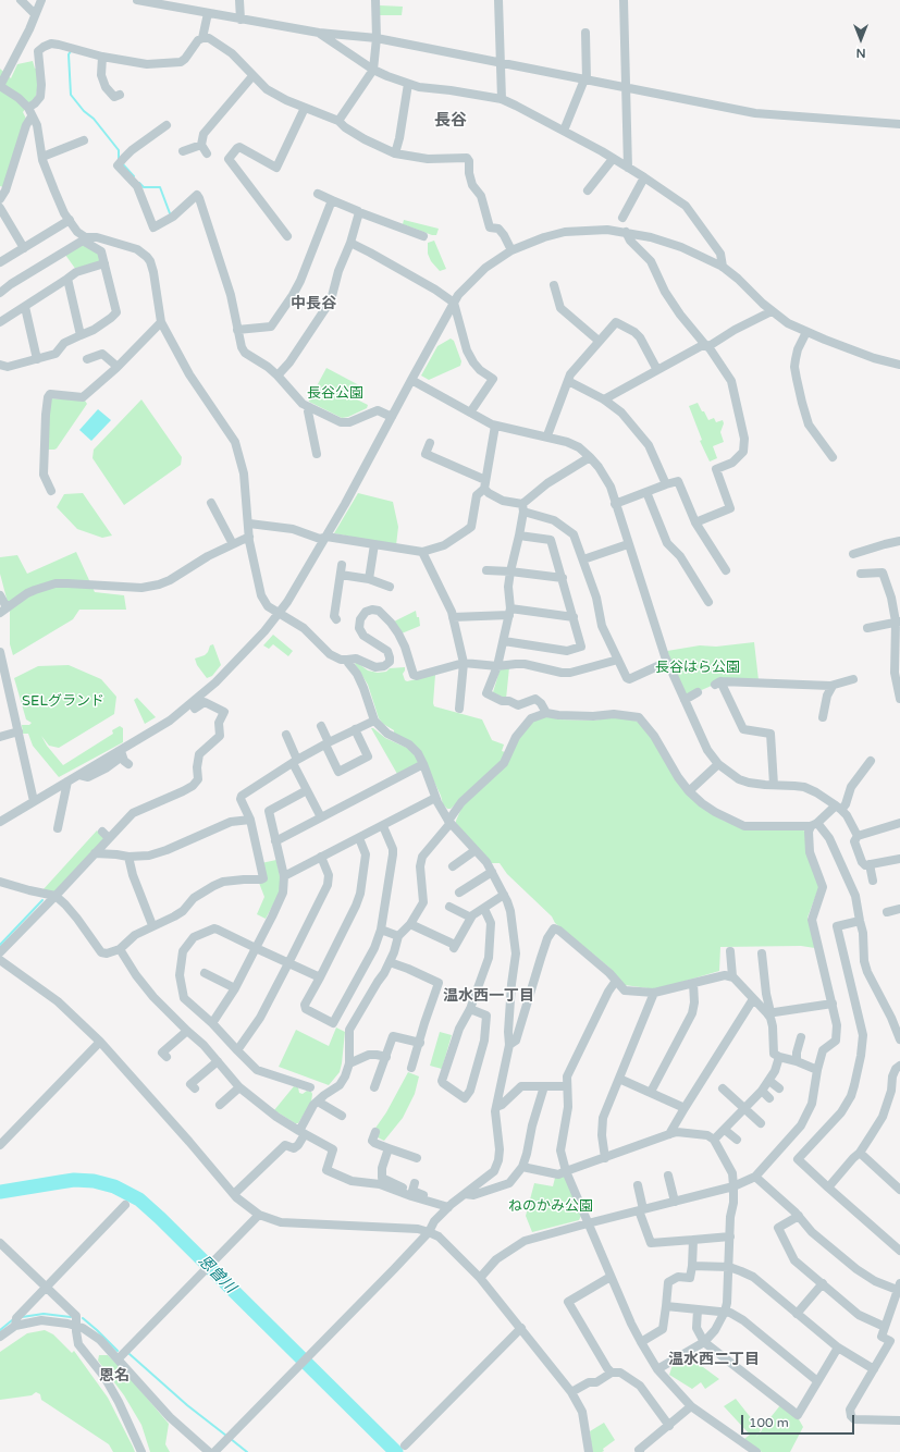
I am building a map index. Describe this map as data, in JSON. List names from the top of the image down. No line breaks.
{"districts":["長谷","中長谷","温水西一丁目","温水西二丁目","恩名"],"water":["恩曽川"],"parks":["長谷公園","長谷はら公園","SELグランド","ねのかみ公園"],"scale_bar":"100 m","north":"bottom"}
